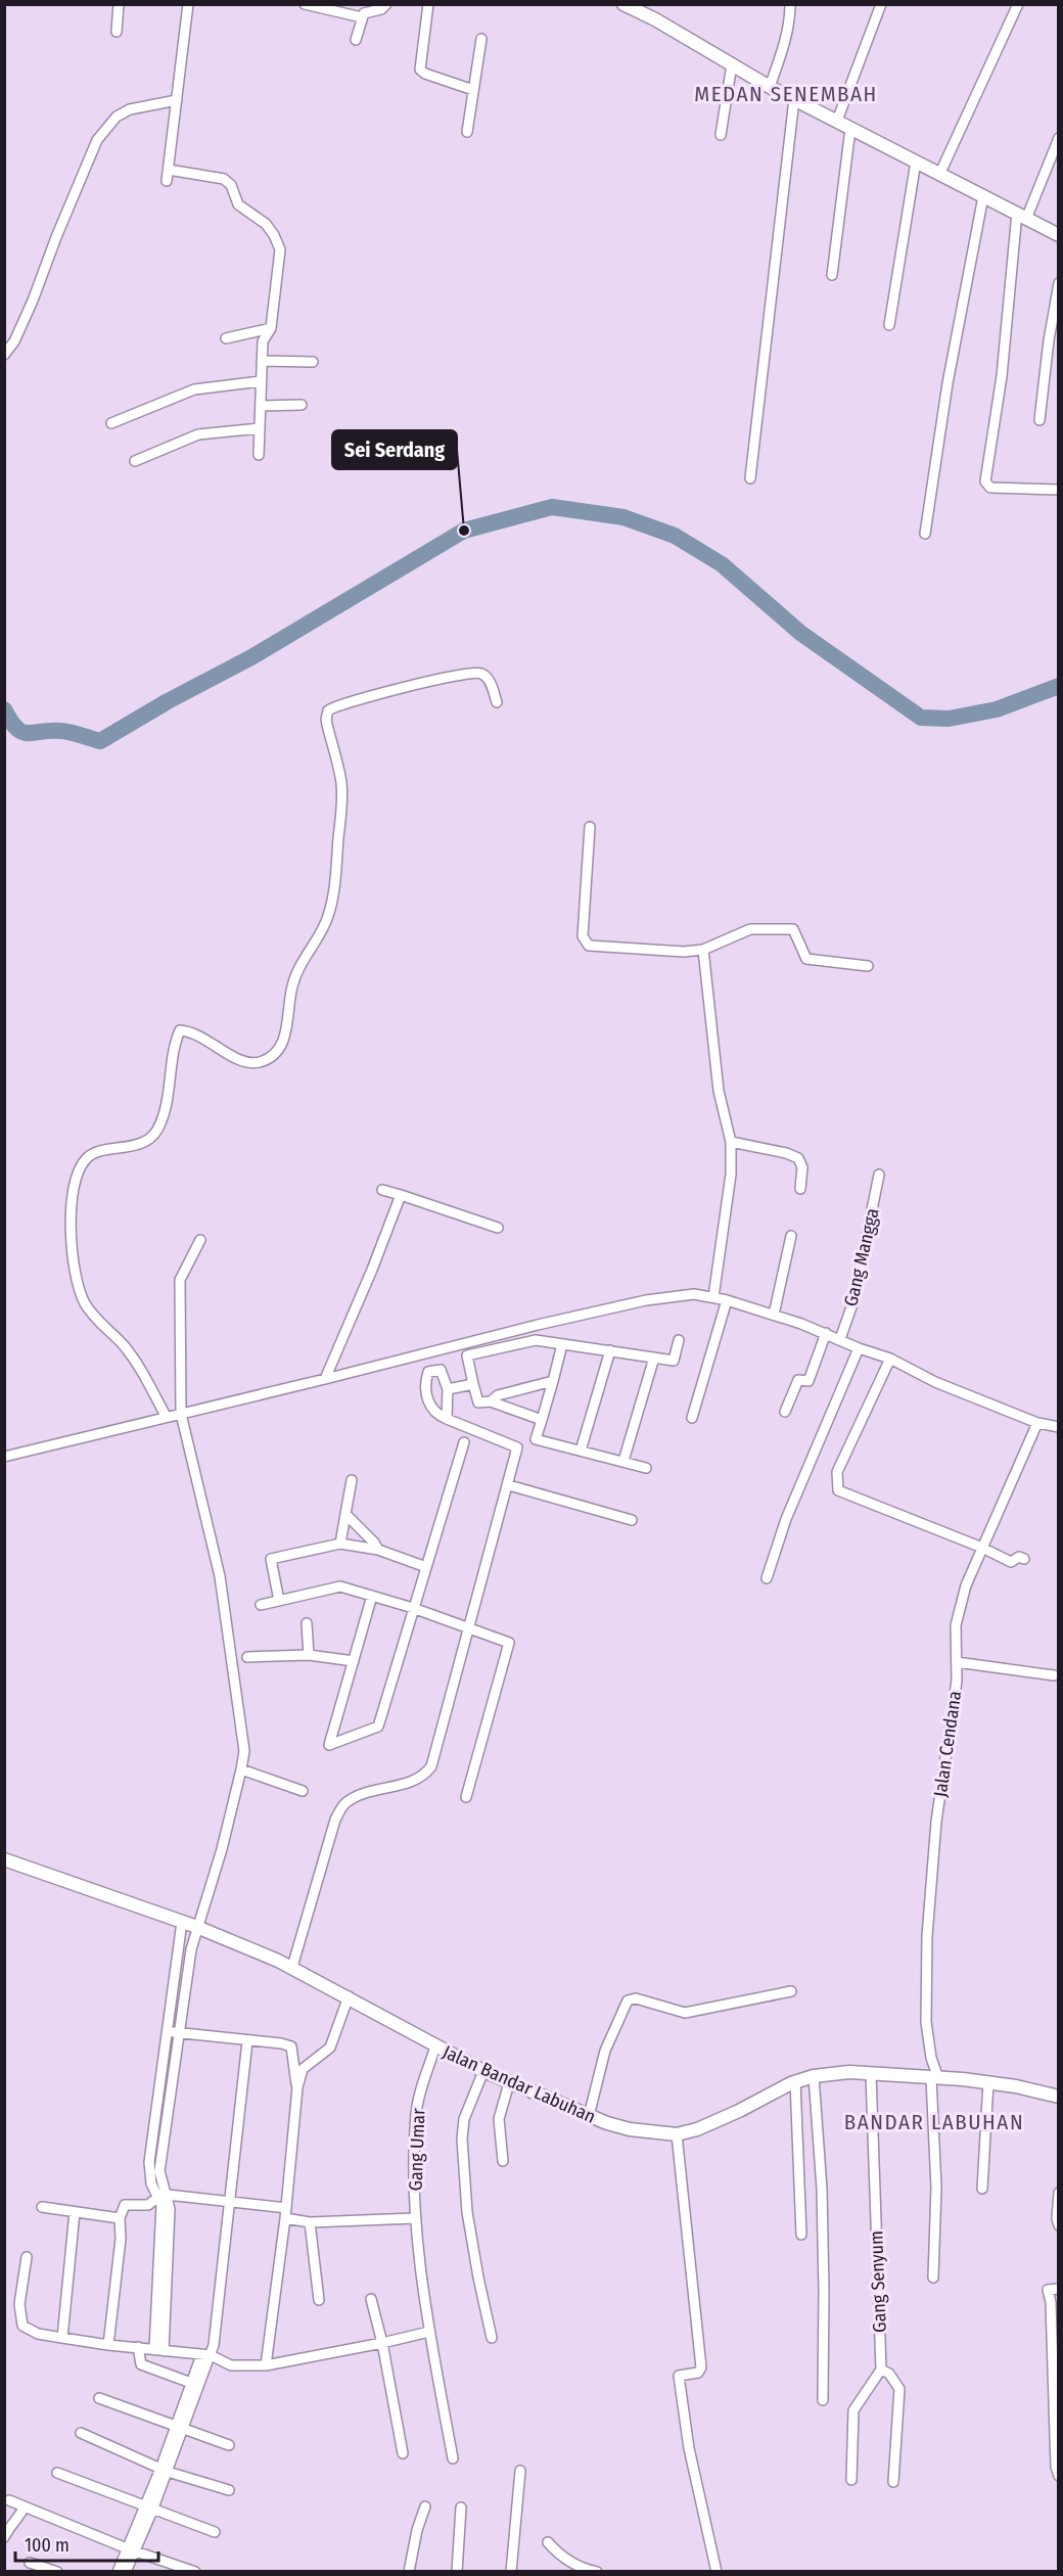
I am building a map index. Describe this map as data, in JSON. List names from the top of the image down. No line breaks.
{"streets":{"main road":["Jalan Bandar Labuhan"],"street":["Gang Mangga","Jalan Cendana","Gang Umar","Gang Senyum"]},"crossings":[["Jalan Cendana","Jalan Bandar Labuhan"],["Jalan Bandar Labuhan","Gang Umar"],["Jalan Bandar Labuhan","Gang Senyum"]],"districts":["MEDAN SENEMBAH","BANDAR LABUHAN"],"places":["Sei Serdang"],"scale_bar":"100 m"}
